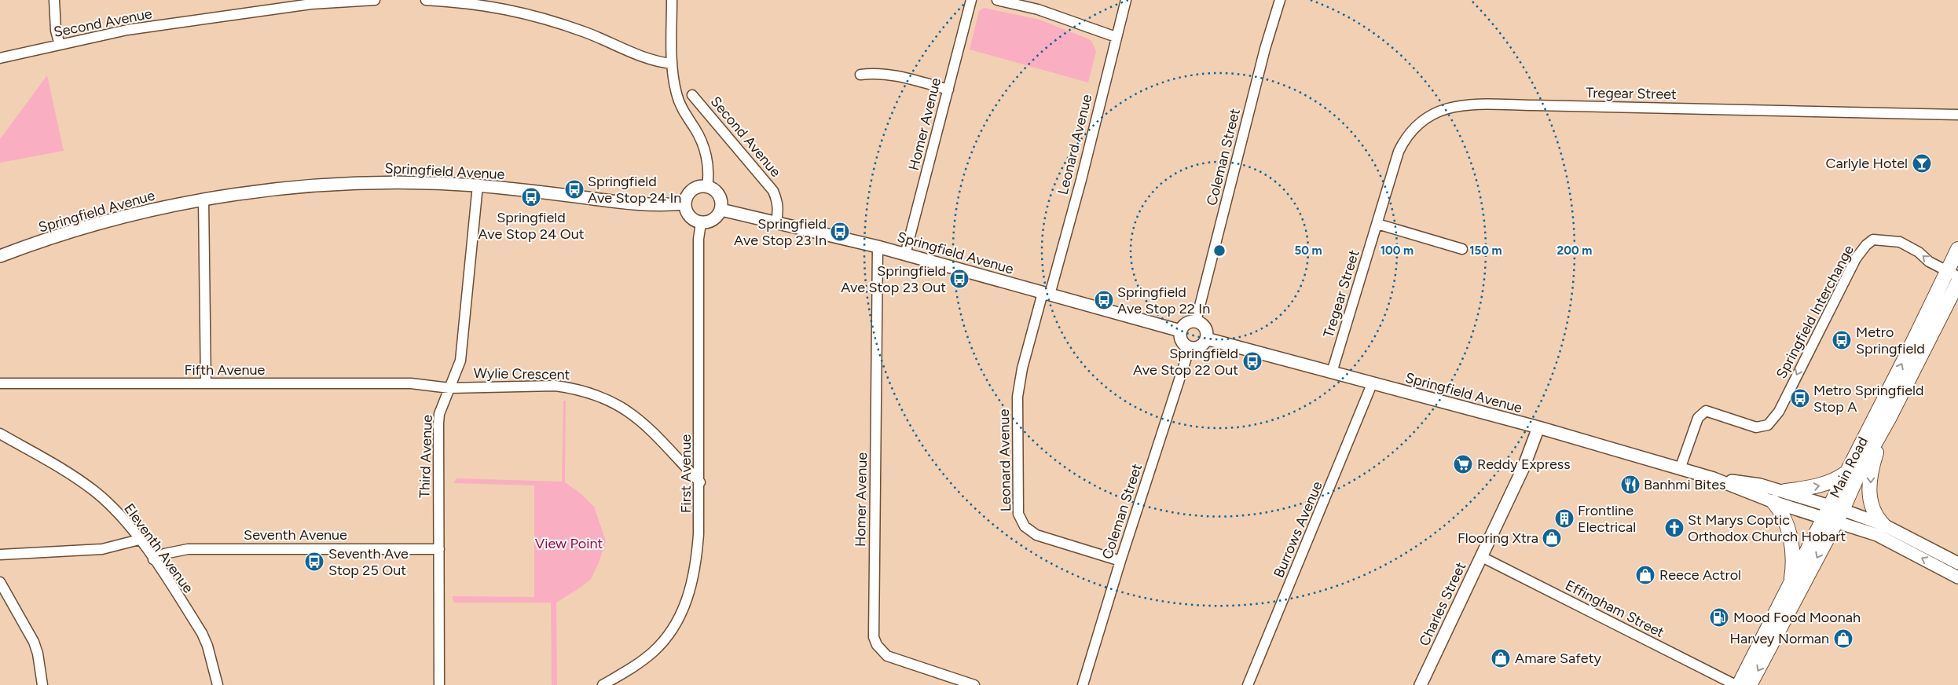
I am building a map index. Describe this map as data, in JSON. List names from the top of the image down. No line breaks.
{"streets":{"main road":["Main Road"],"street":["Second Avenue","Tregear Street","Homer Avenue","Leonard Avenue","Coleman Street","Springfield Avenue","Springfield Interchange","Fifth Avenue","Wylie Crescent","Third Avenue","First Avenue","Burrows Avenue","Seventh Avenue","Eleventh Avenue","Charles Street","Effingham Street"]},"crossings":[["Second Avenue","Springfield Avenue"],["Tregear Street","Springfield Avenue"],["Homer Avenue","Springfield Avenue"],["Leonard Avenue","Coleman Street"],["Leonard Avenue","Springfield Avenue"],["Coleman Street","Springfield Avenue"],["Springfield Avenue","Springfield Interchange"],["Springfield Avenue","Third Avenue"],["Springfield Avenue","Main Road"],["Springfield Avenue","First Avenue"],["Springfield Avenue","Burrows Avenue"],["Springfield Avenue","Charles Street"],["Springfield Interchange","Main Road"],["Fifth Avenue","Wylie Crescent"],["Fifth Avenue","Third Avenue"],["Wylie Crescent","Third Avenue"],["Wylie Crescent","First Avenue"],["Third Avenue","Seventh Avenue"],["Seventh Avenue","Eleventh Avenue"],["Charles Street","Effingham Street"]],"parks":["View Point"],"places":{"bar":["Carlyle Hotel"],"bus stop":["Springfield Ave Stop 24 In","Springfield Ave Stop 24 Out","Springfield Ave Stop 23 In","Springfield Ave Stop 23 Out","Springfield Ave Stop 22 In","Metro Springfield","Springfield Ave Stop 22 Out","Metro Springfield Stop A","Seventh Ave Stop 25 Out"],"supermarket":["Reddy Express"],"restaurant":["Banhmi Bites"],"building":["Frontline Electrical"],"church":["St Marys Coptic Orthodox Church Hobart"],"shop":["Flooring Xtra","Reece Actrol","Harvey Norman","Amare Safety"],"fuel station":["Mood Food Moonah"]},"rings":["50 m","100 m","150 m","200 m"]}
